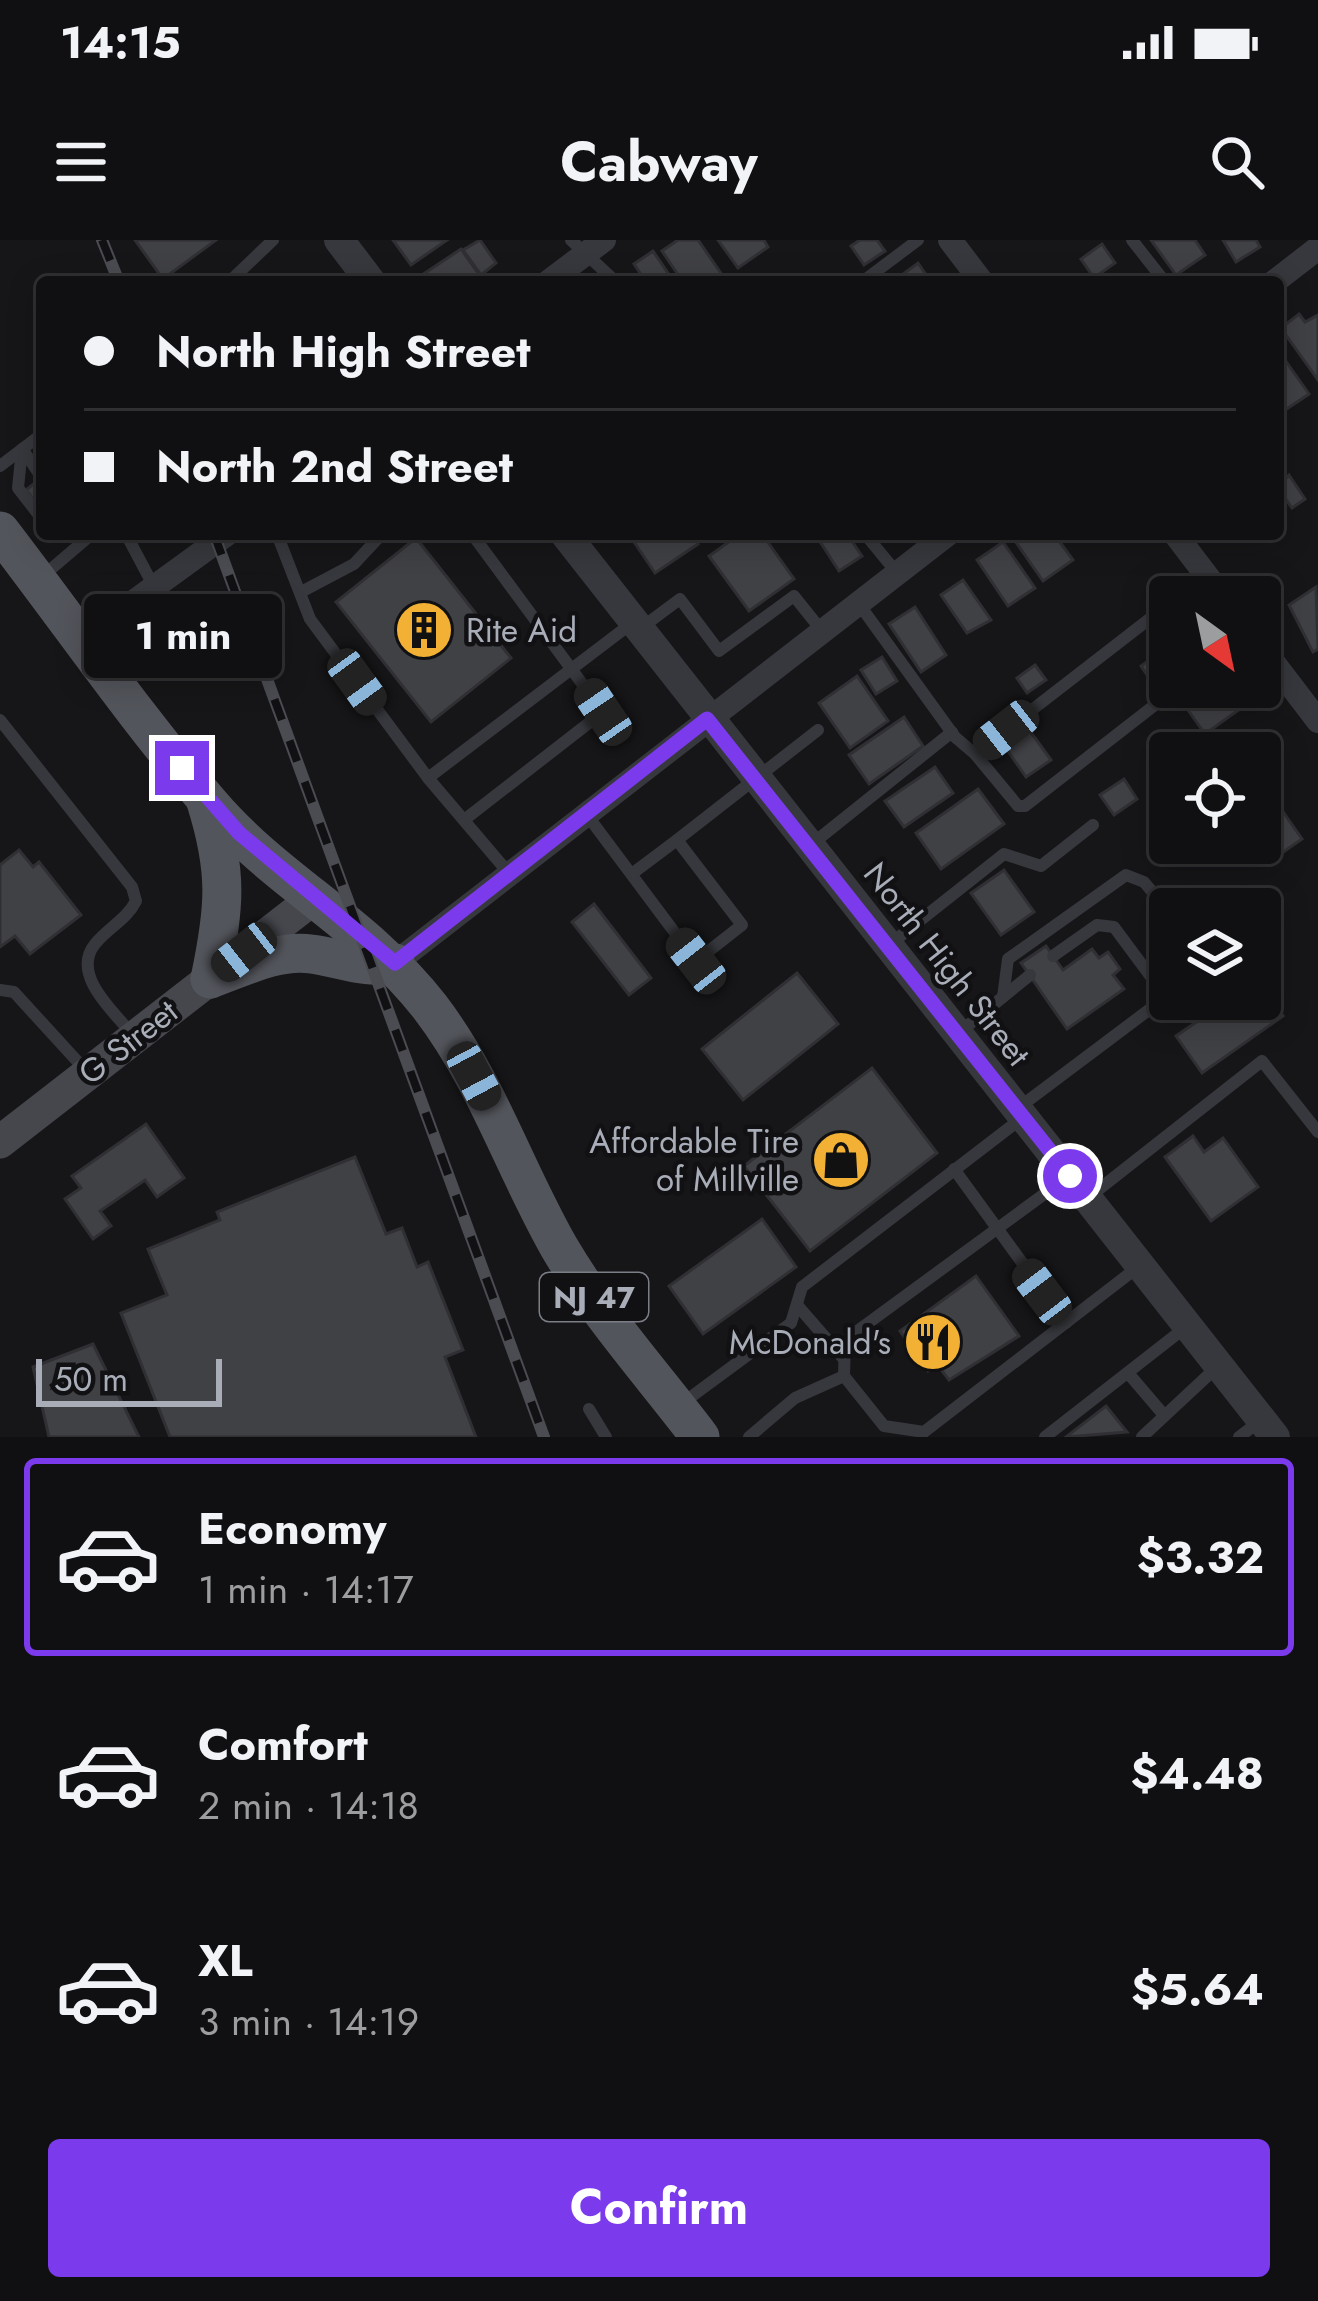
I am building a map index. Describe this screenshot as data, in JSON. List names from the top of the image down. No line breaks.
{"streets":{"main road":["G Street","NJ 47"],"street":["North High Street"]},"crossings":[["G Street","NJ 47"]],"places":{"building":["Rite Aid"],"shop":["Affordable Tire of Millville"],"restaurant":["McDonald's"]},"scale_bar":"50 m","north":"bottom right","page":{"status":"14:15","header":"Cabway","banner":["North High Street","North 2nd Street"],"bubble":"1 min","scale":"50 m","list":[{"name":"Economy","note":"1 min · 14:17","value":"$3.32"},{"name":"Comfort","note":"2 min · 14:18","value":"$4.48"},{"name":"XL","note":"3 min · 14:19","value":"$5.64"}],"buttons":"Confirm"}}
